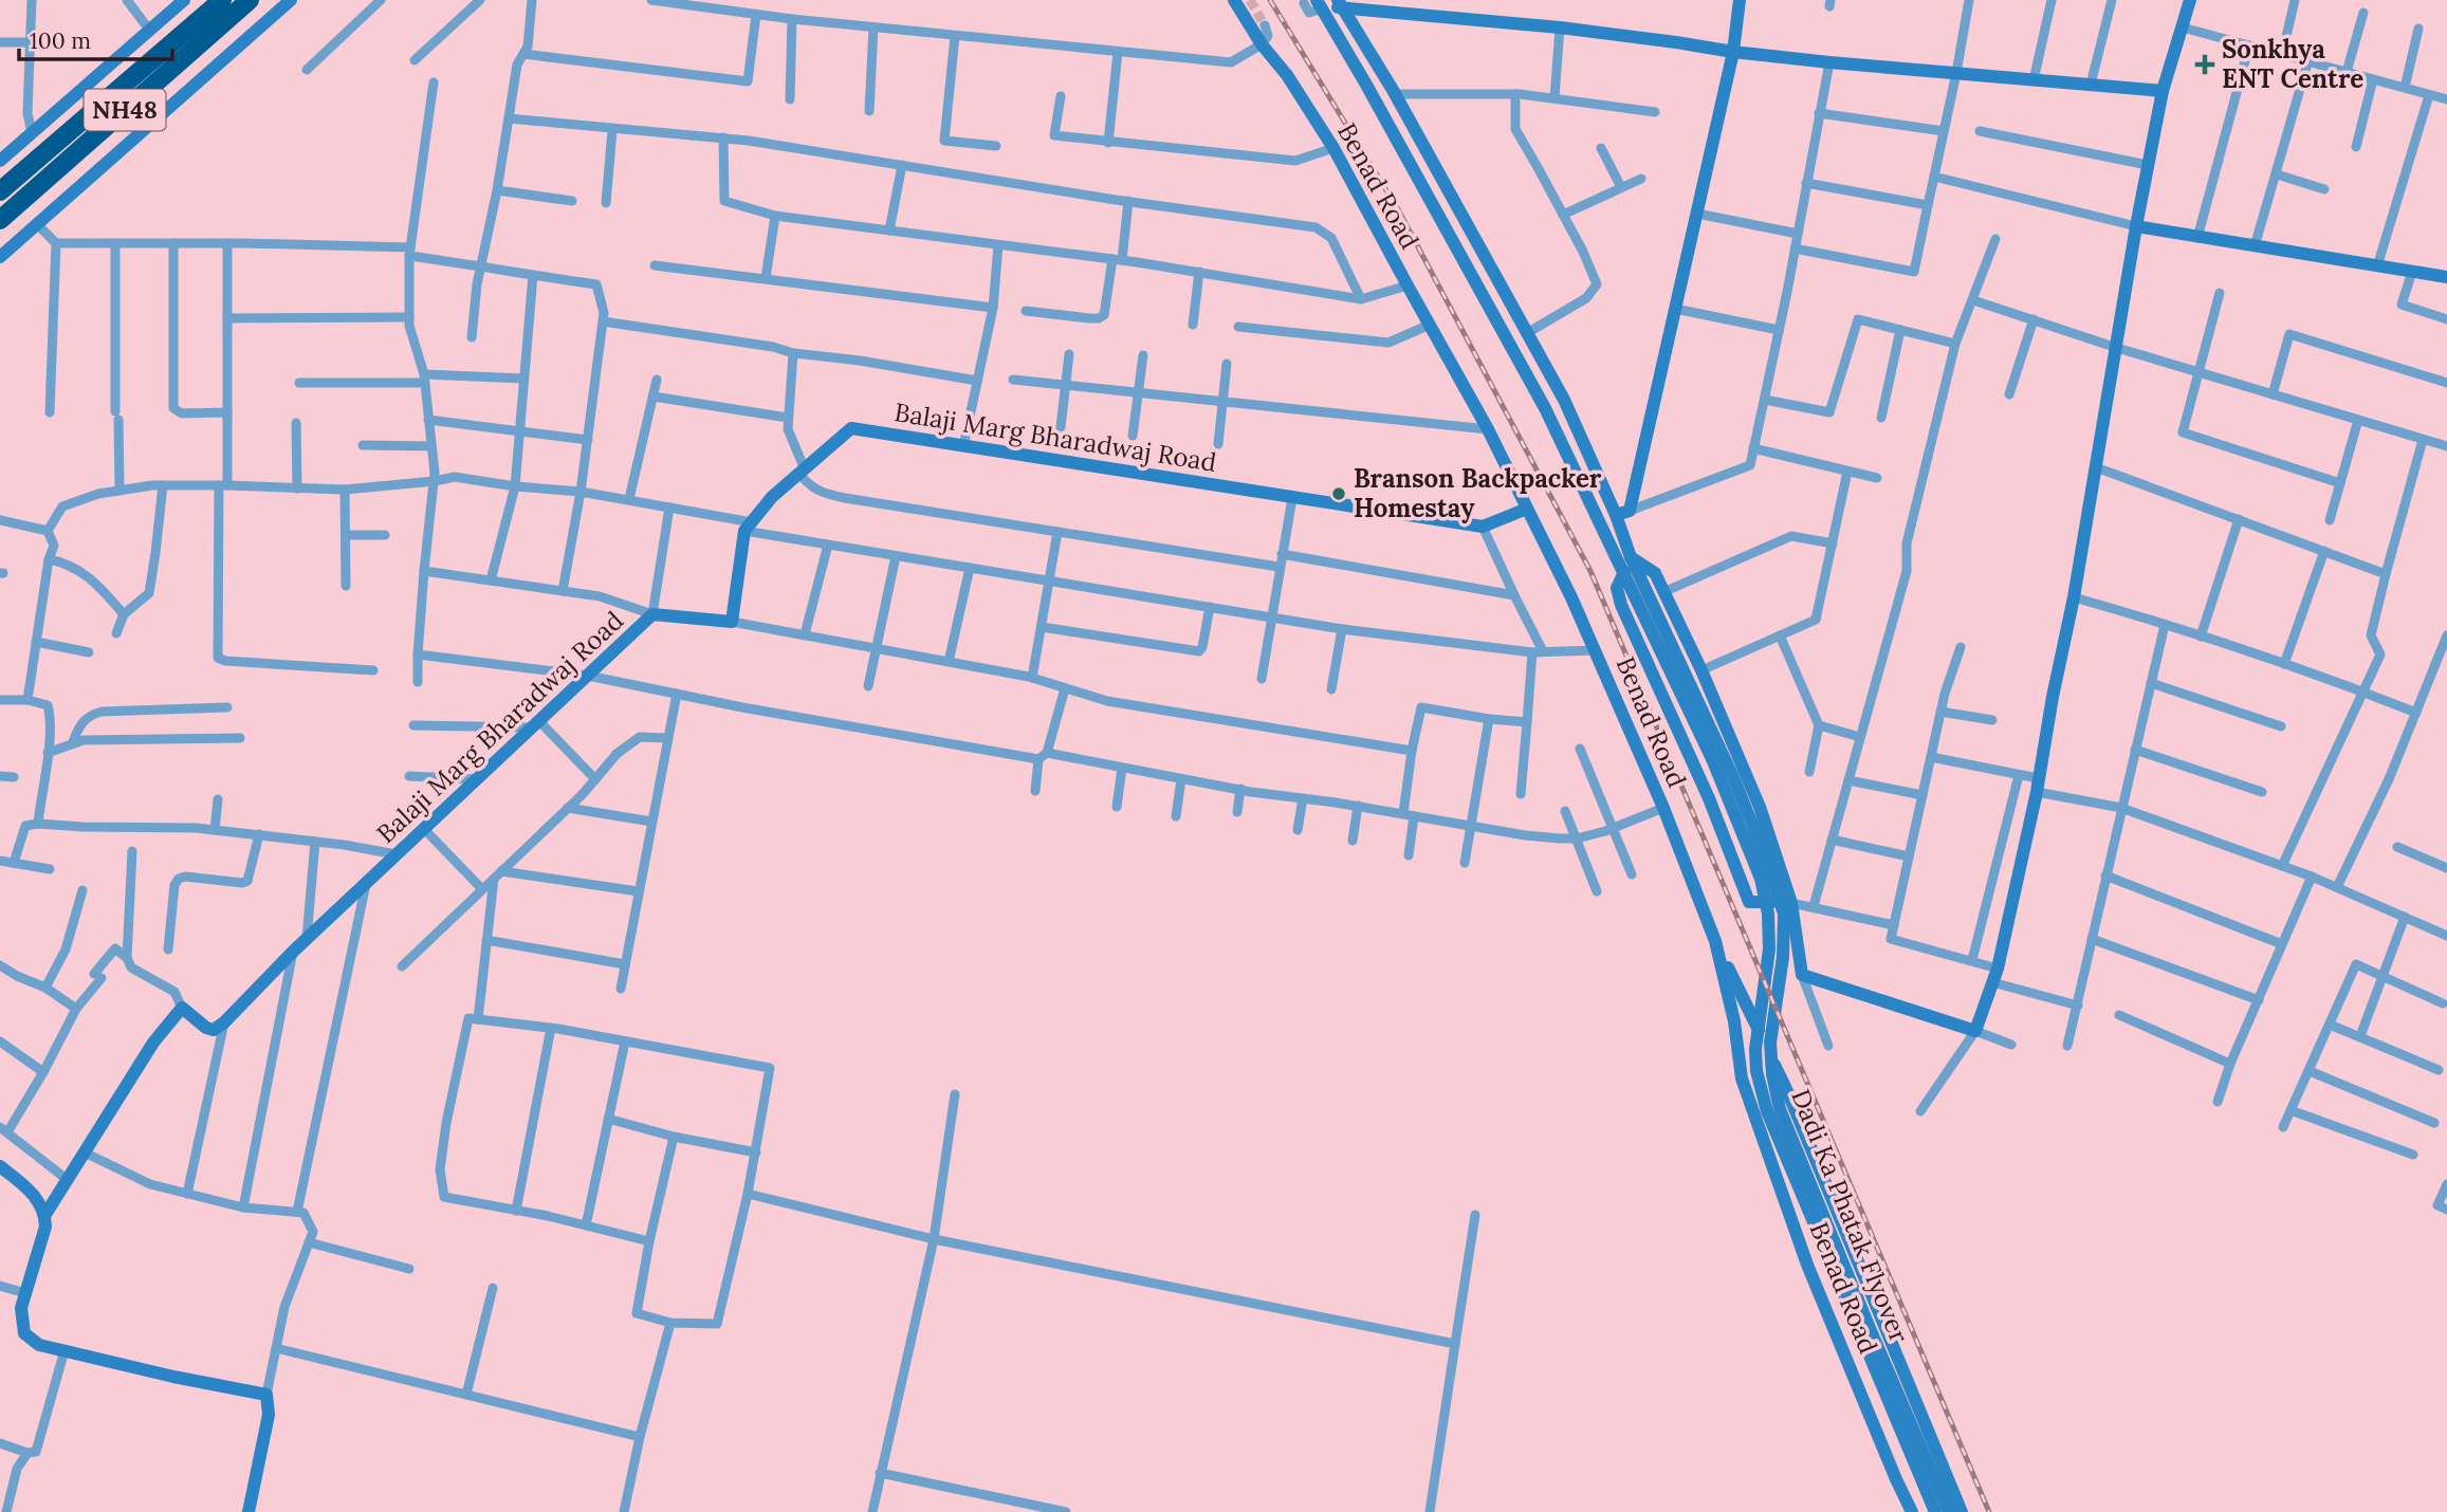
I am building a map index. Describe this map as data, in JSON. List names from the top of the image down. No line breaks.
{"streets":{"highway":["NH48"],"street":["Benad Road","Balaji Marg Bharadwaj Road","Dadi Ka Phatak Flyover"]},"places":{"health":["Sonkhya ENT Centre"],"other":["Branson Backpacker Homestay"]},"scale_bar":"100 m"}
